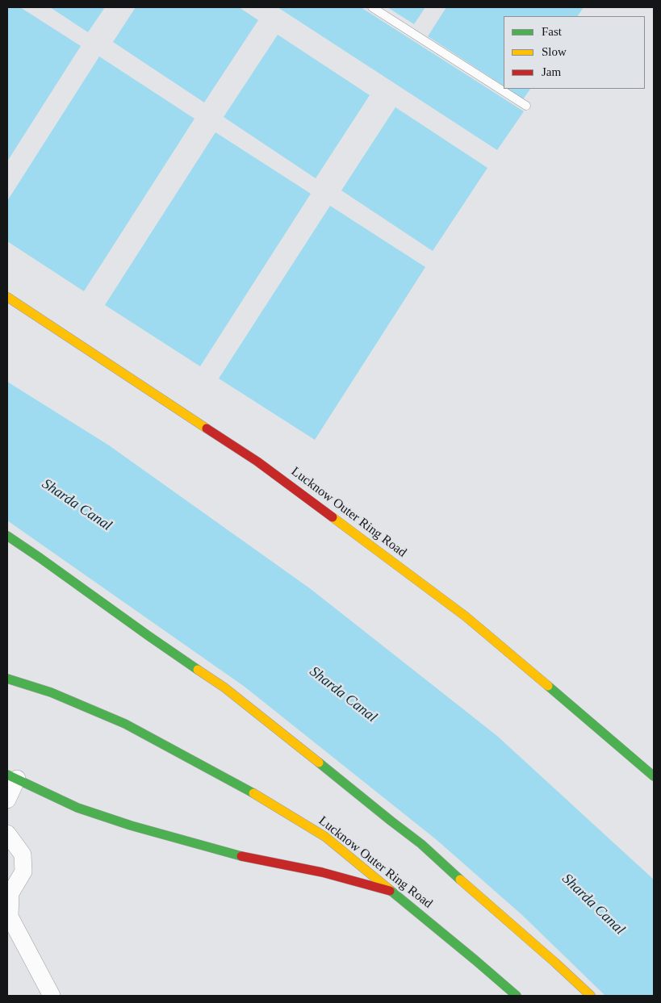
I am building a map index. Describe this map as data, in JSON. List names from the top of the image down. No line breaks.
{"streets":{"main road":["Lucknow Outer Ring Road"]},"water":["Sharda Canal"],"legend":["Fast","Slow","Jam"]}
